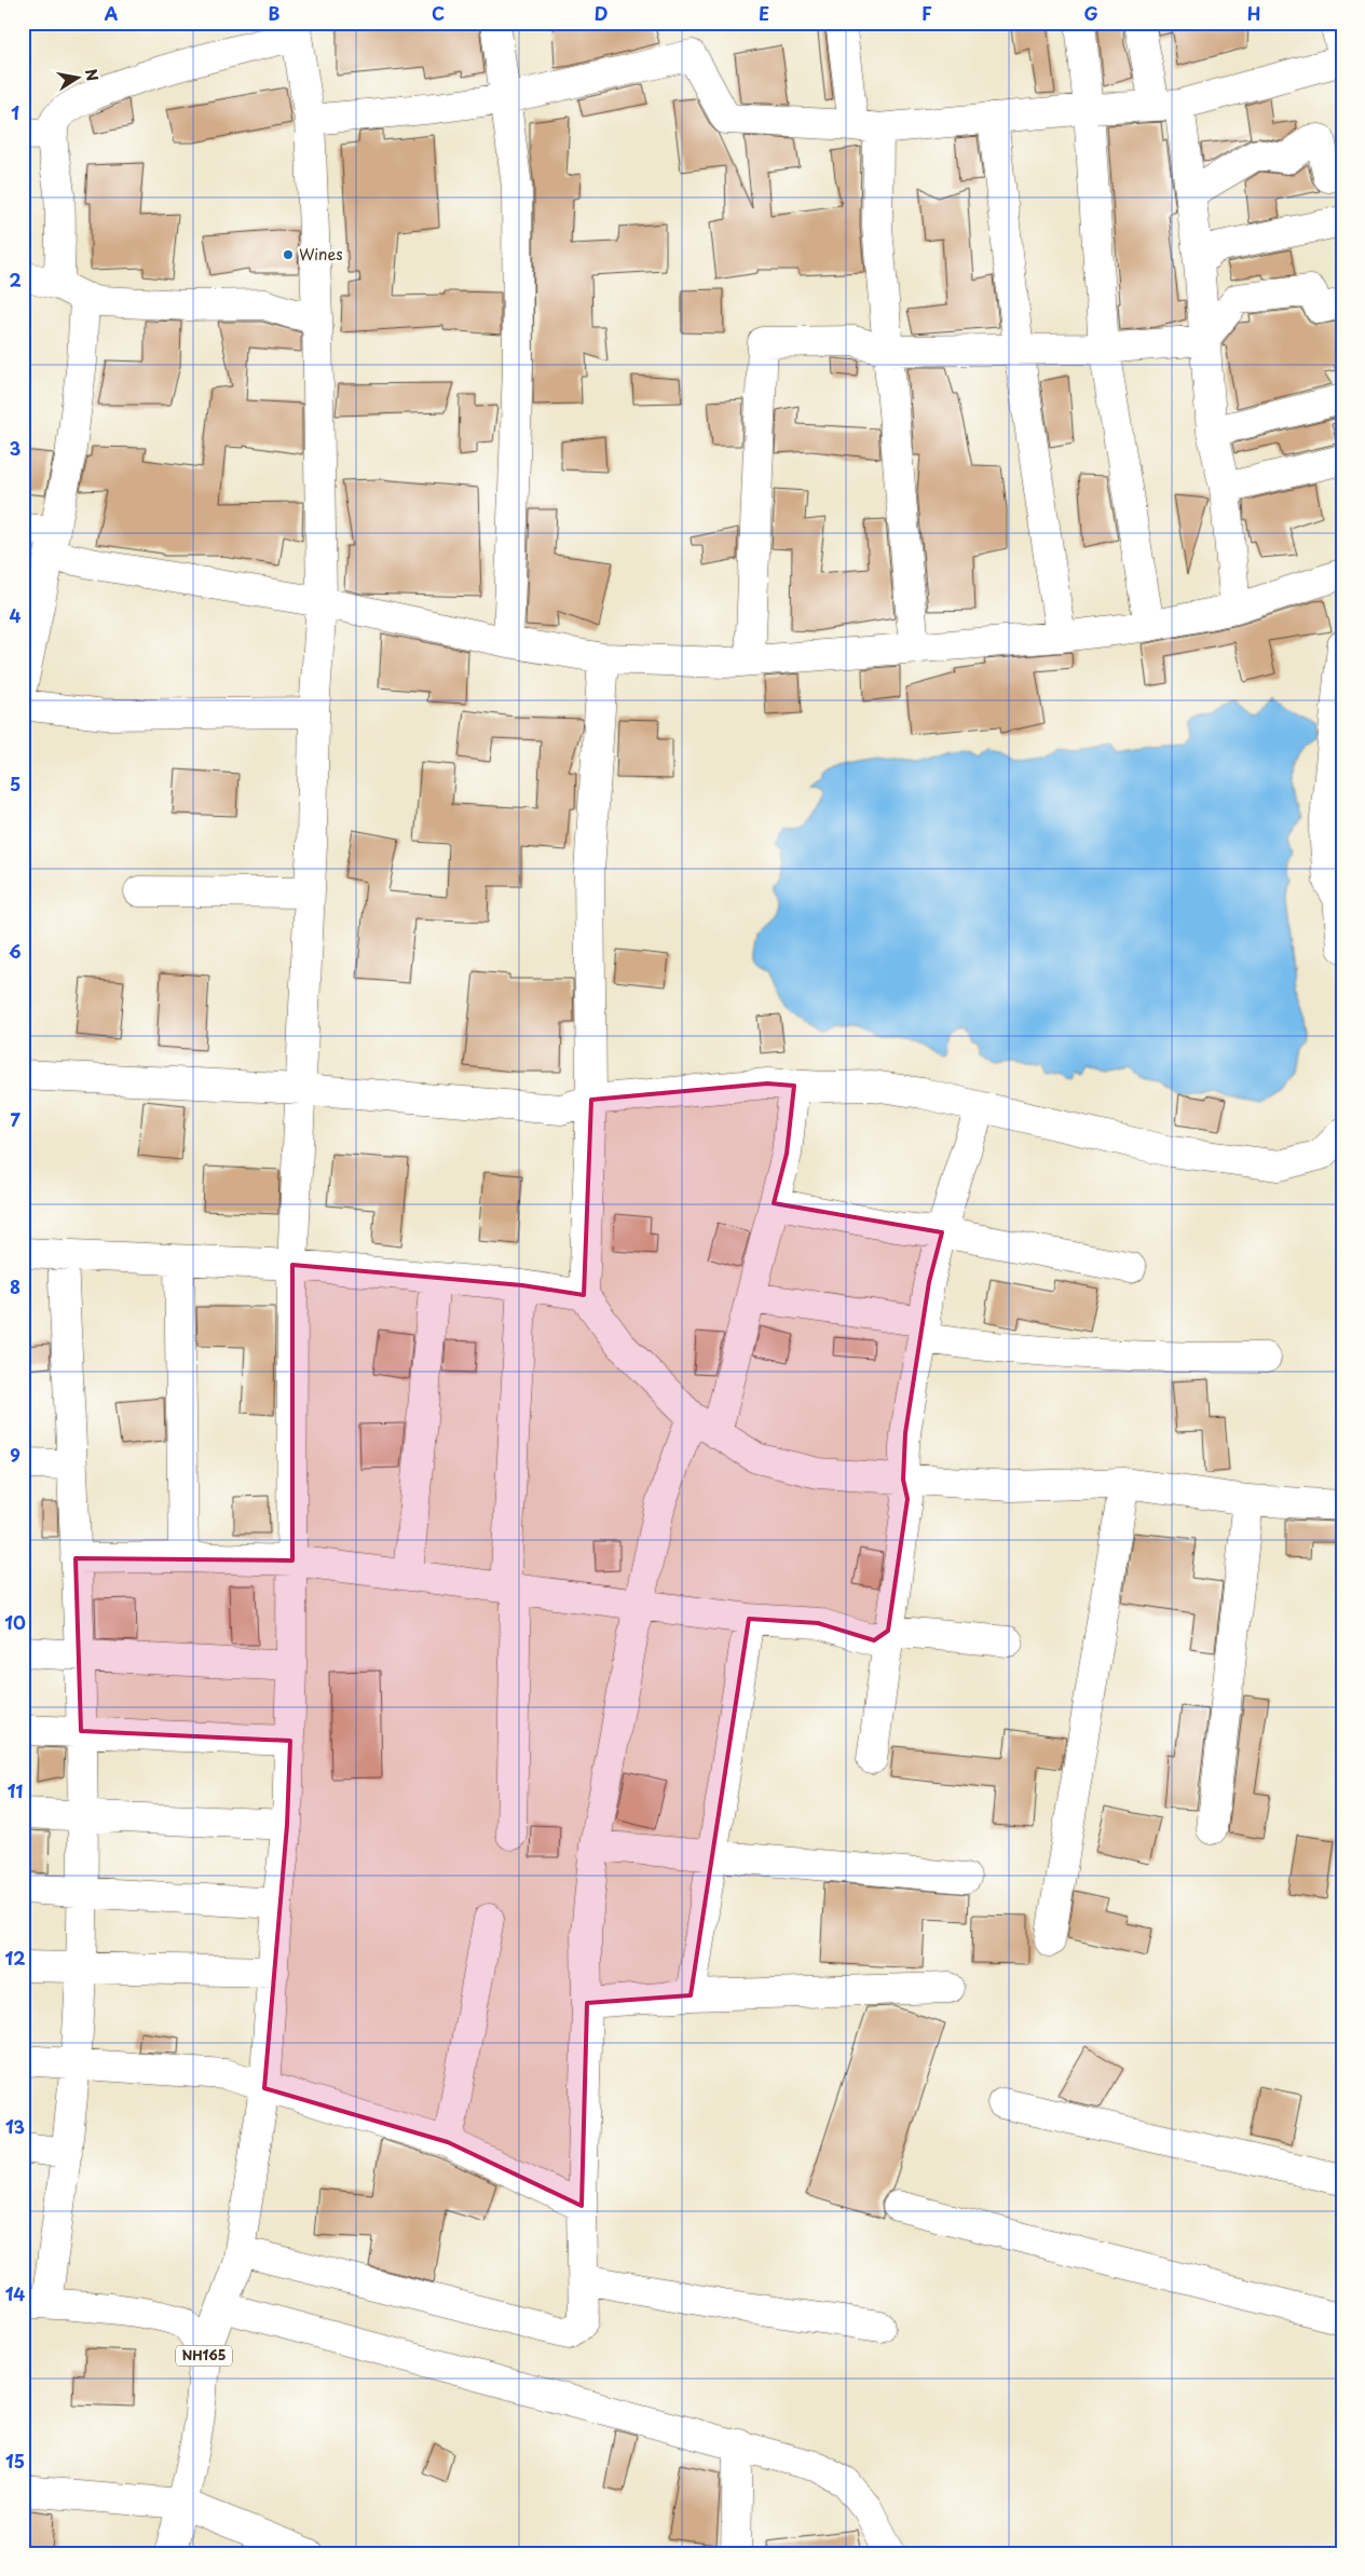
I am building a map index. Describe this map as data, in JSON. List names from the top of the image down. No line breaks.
{"streets":{"main road":["NH165"]},"places":["Wines"],"north":"right","grid":{"columns":["A","B","C","D","E","F","G","H"],"rows":["1","2","3","4","5","6","7","8","9","10","11","12","13","14","15"]}}
